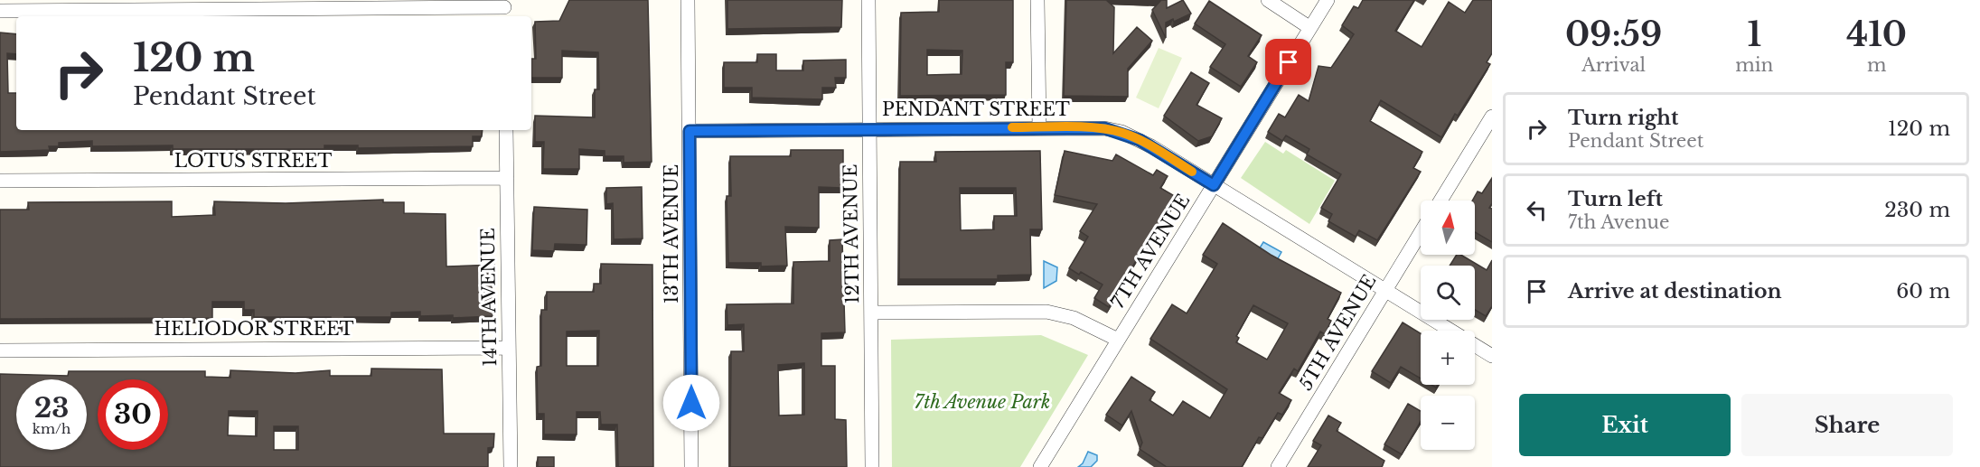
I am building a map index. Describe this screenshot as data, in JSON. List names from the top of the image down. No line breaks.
{"streets":{"street":["PENDANT STREET","LOTUS STREET","13TH AVENUE","12TH AVENUE","7TH AVENUE","14TH AVENUE","HELIODOR STREET","5TH AVENUE"]},"crossings":[["PENDANT STREET","13TH AVENUE"],["PENDANT STREET","12TH AVENUE"],["PENDANT STREET","7TH AVENUE"],["PENDANT STREET","5TH AVENUE"],["LOTUS STREET","14TH AVENUE"],["14TH AVENUE","HELIODOR STREET"]],"parks":["7th Avenue Park"],"north":"top","page":{"eta":["09:59","Arrival","1","min","410","m"],"turn":["120 m","Pendant Street"],"list":[{"name":"Turn right","note":"Pendant Street","value":"120 m"},{"name":"Turn left","note":"7th Avenue","value":"230 m"},{"name":"Arrive at destination","value":"60 m"}],"map_buttons":["+","−"],"speed":"23 km/h","limit":"30","buttons":["Exit","Share"]}}
